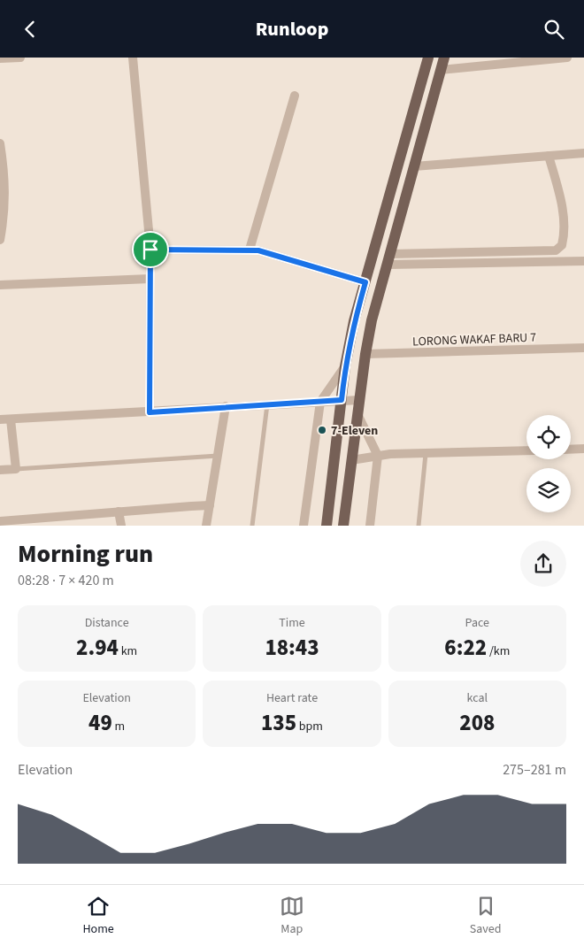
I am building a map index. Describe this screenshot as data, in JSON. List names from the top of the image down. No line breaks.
{"streets":{"street":["LORONG WAKAF BARU 7"]},"places":["7-Eleven"],"page":{"header":"Runloop","heading":["Morning run","08:28 · 7 × 420 m"],"stats":[["Distance","2.94 km"],["Time","18:43"],["Pace","6:22 /km"],["Elevation","49 m"],["Heart rate","135 bpm"],["kcal","208"]],"chart":["Elevation","275–281 m"],"tabs":["Home","Map","Saved"]}}
